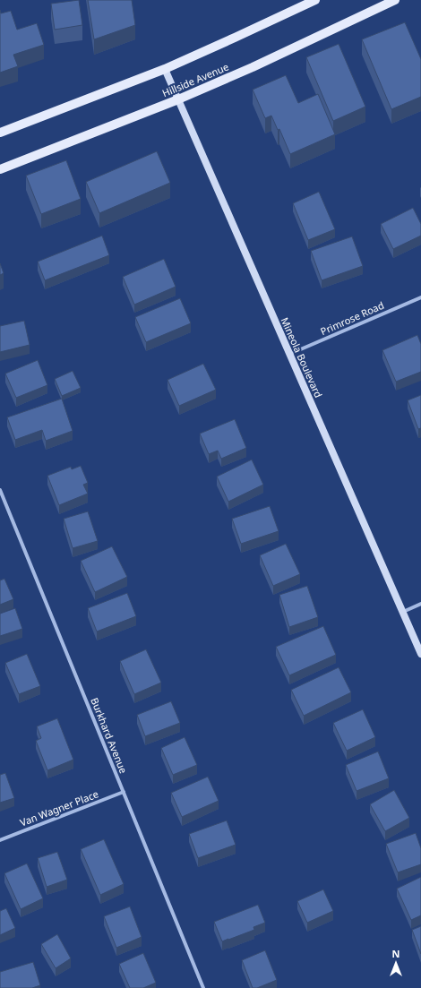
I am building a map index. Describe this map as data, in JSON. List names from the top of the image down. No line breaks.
{"streets":{"main road":["Hillside Avenue","Mineola Boulevard"],"street":["Primrose Road","Burkhard Avenue","Van Wagner Place"]},"crossings":[["Hillside Avenue","Mineola Boulevard"],["Primrose Road","Mineola Boulevard"],["Burkhard Avenue","Van Wagner Place"]],"north":"top"}
